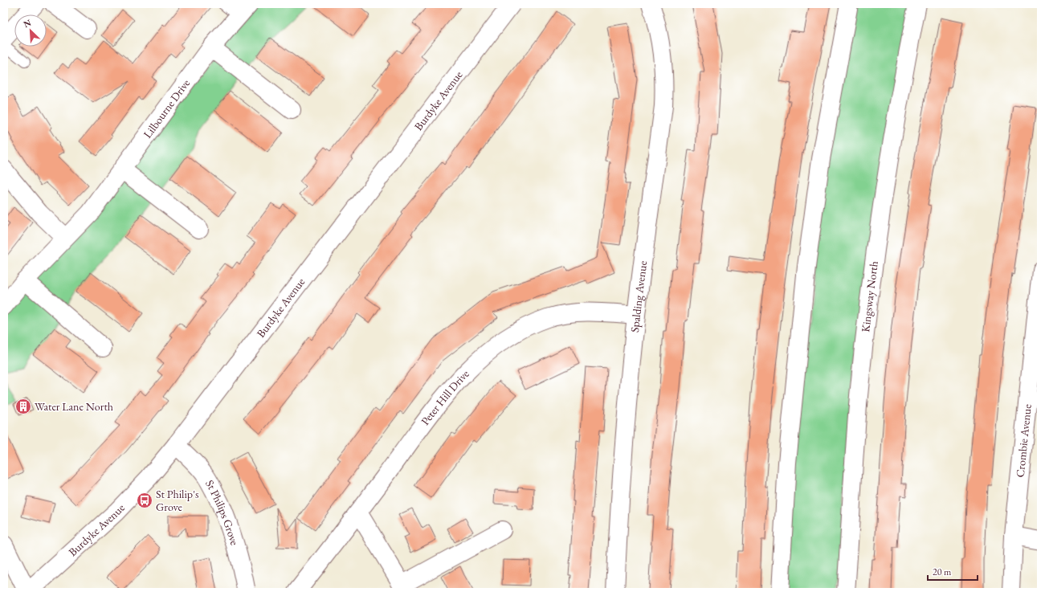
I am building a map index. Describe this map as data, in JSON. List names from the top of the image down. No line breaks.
{"streets":{"street":["Burdyke Avenue","Lilbourne Drive","Kingsway North","Spalding Avenue","Peter Hill Drive","Crombie Avenue","St Philips Grove"]},"crossings":[["Burdyke Avenue","St Philips Grove"],["Spalding Avenue","Peter Hill Drive"]],"places":{"building":["Water Lane North"],"bus stop":["St Philip's Grove"]},"scale_bar":"20 m","north":"top left"}
